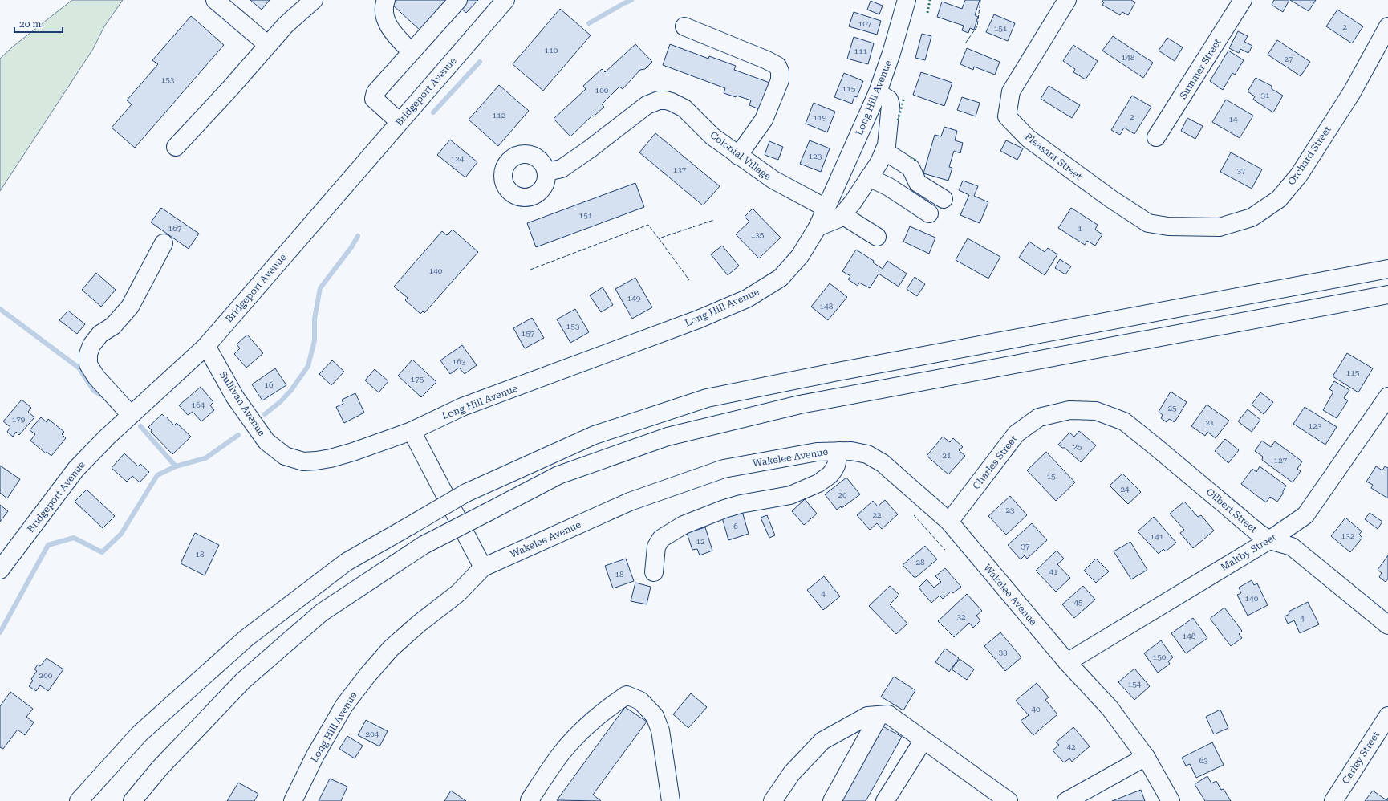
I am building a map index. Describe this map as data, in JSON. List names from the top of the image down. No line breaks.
{"streets":{"main road":["Summer Street","Bridgeport Avenue","Long Hill Avenue","Colonial Village","Orchard Street","Pleasant Street","Sullivan Avenue","Wakelee Avenue","Charles Street","Gilbert Street","Maltby Street","Carley Street"]},"crossings":[["Bridgeport Avenue","Sullivan Avenue"],["Long Hill Avenue","Colonial Village"],["Long Hill Avenue","Sullivan Avenue"],["Long Hill Avenue","Wakelee Avenue"],["Orchard Street","Pleasant Street"],["Wakelee Avenue","Charles Street"],["Wakelee Avenue","Maltby Street"],["Charles Street","Gilbert Street"],["Gilbert Street","Maltby Street"]],"house_numbers":["107","2","151","110","111","148","27","153","115","100","31","112","2","119","14","123","124","137","37","151","167","1","135","140","149","148","153","157","163","115","175","16","164","25","179","21","123","25","21","127","15","24","20","23","22","6","132","141","12","37","18","28","41","18","4","140","45","32","4","148","33","150","200","154","40","204","42","63"],"scale_bar":"20 m"}
